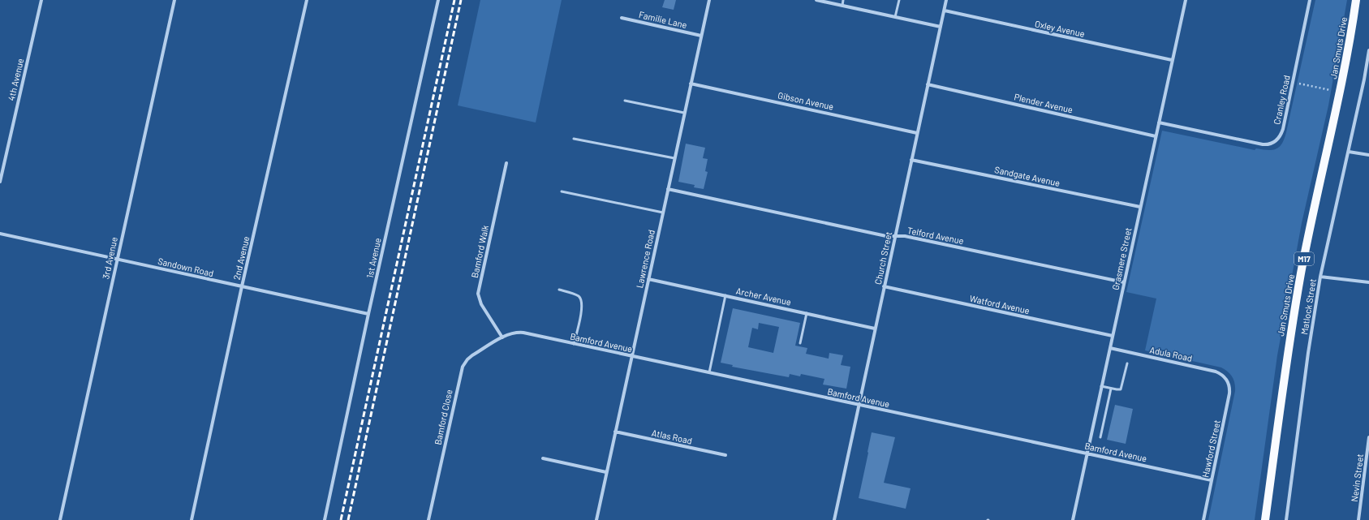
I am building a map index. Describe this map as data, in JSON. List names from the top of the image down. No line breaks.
{"streets":{"main road":["Jan Smuts Drive","M17"],"street":["Familie Lane","Oxley Avenue","4th Avenue","Cranley Road","Gibson Avenue","Plender Avenue","Sandgate Avenue","Telford Avenue","Bamford Walk","3rd Avenue","2nd Avenue","1st Avenue","Church Street","Lawrence Road","Grasmere Street","Sandown Road","Archer Avenue","Watford Avenue","Matlock Street","Bamford Avenue","Adula Road","Bamford Close","Atlas Road","Hawford Street","Nevin Street"]},"crossings":[["Familie Lane","Lawrence Road"],["Oxley Avenue","Church Street"],["Oxley Avenue","Grasmere Street"],["Cranley Road","Grasmere Street"],["Gibson Avenue","Church Street"],["Gibson Avenue","Lawrence Road"],["Plender Avenue","Church Street"],["Plender Avenue","Grasmere Street"],["Sandgate Avenue","Church Street"],["Sandgate Avenue","Grasmere Street"],["Telford Avenue","Church Street"],["Telford Avenue","Lawrence Road"],["Telford Avenue","Grasmere Street"],["Bamford Walk","Bamford Avenue"],["Bamford Walk","Bamford Close"],["3rd Avenue","Sandown Road"],["2nd Avenue","Sandown Road"],["1st Avenue","Sandown Road"],["Church Street","Archer Avenue"],["Church Street","Watford Avenue"],["Church Street","Bamford Avenue"],["Lawrence Road","Archer Avenue"],["Lawrence Road","Bamford Avenue"],["Lawrence Road","Atlas Road"],["Grasmere Street","Watford Avenue"],["Grasmere Street","Bamford Avenue"],["Grasmere Street","Adula Road"],["Bamford Avenue","Bamford Close"],["Bamford Avenue","Hawford Street"],["Adula Road","Hawford Street"]]}
